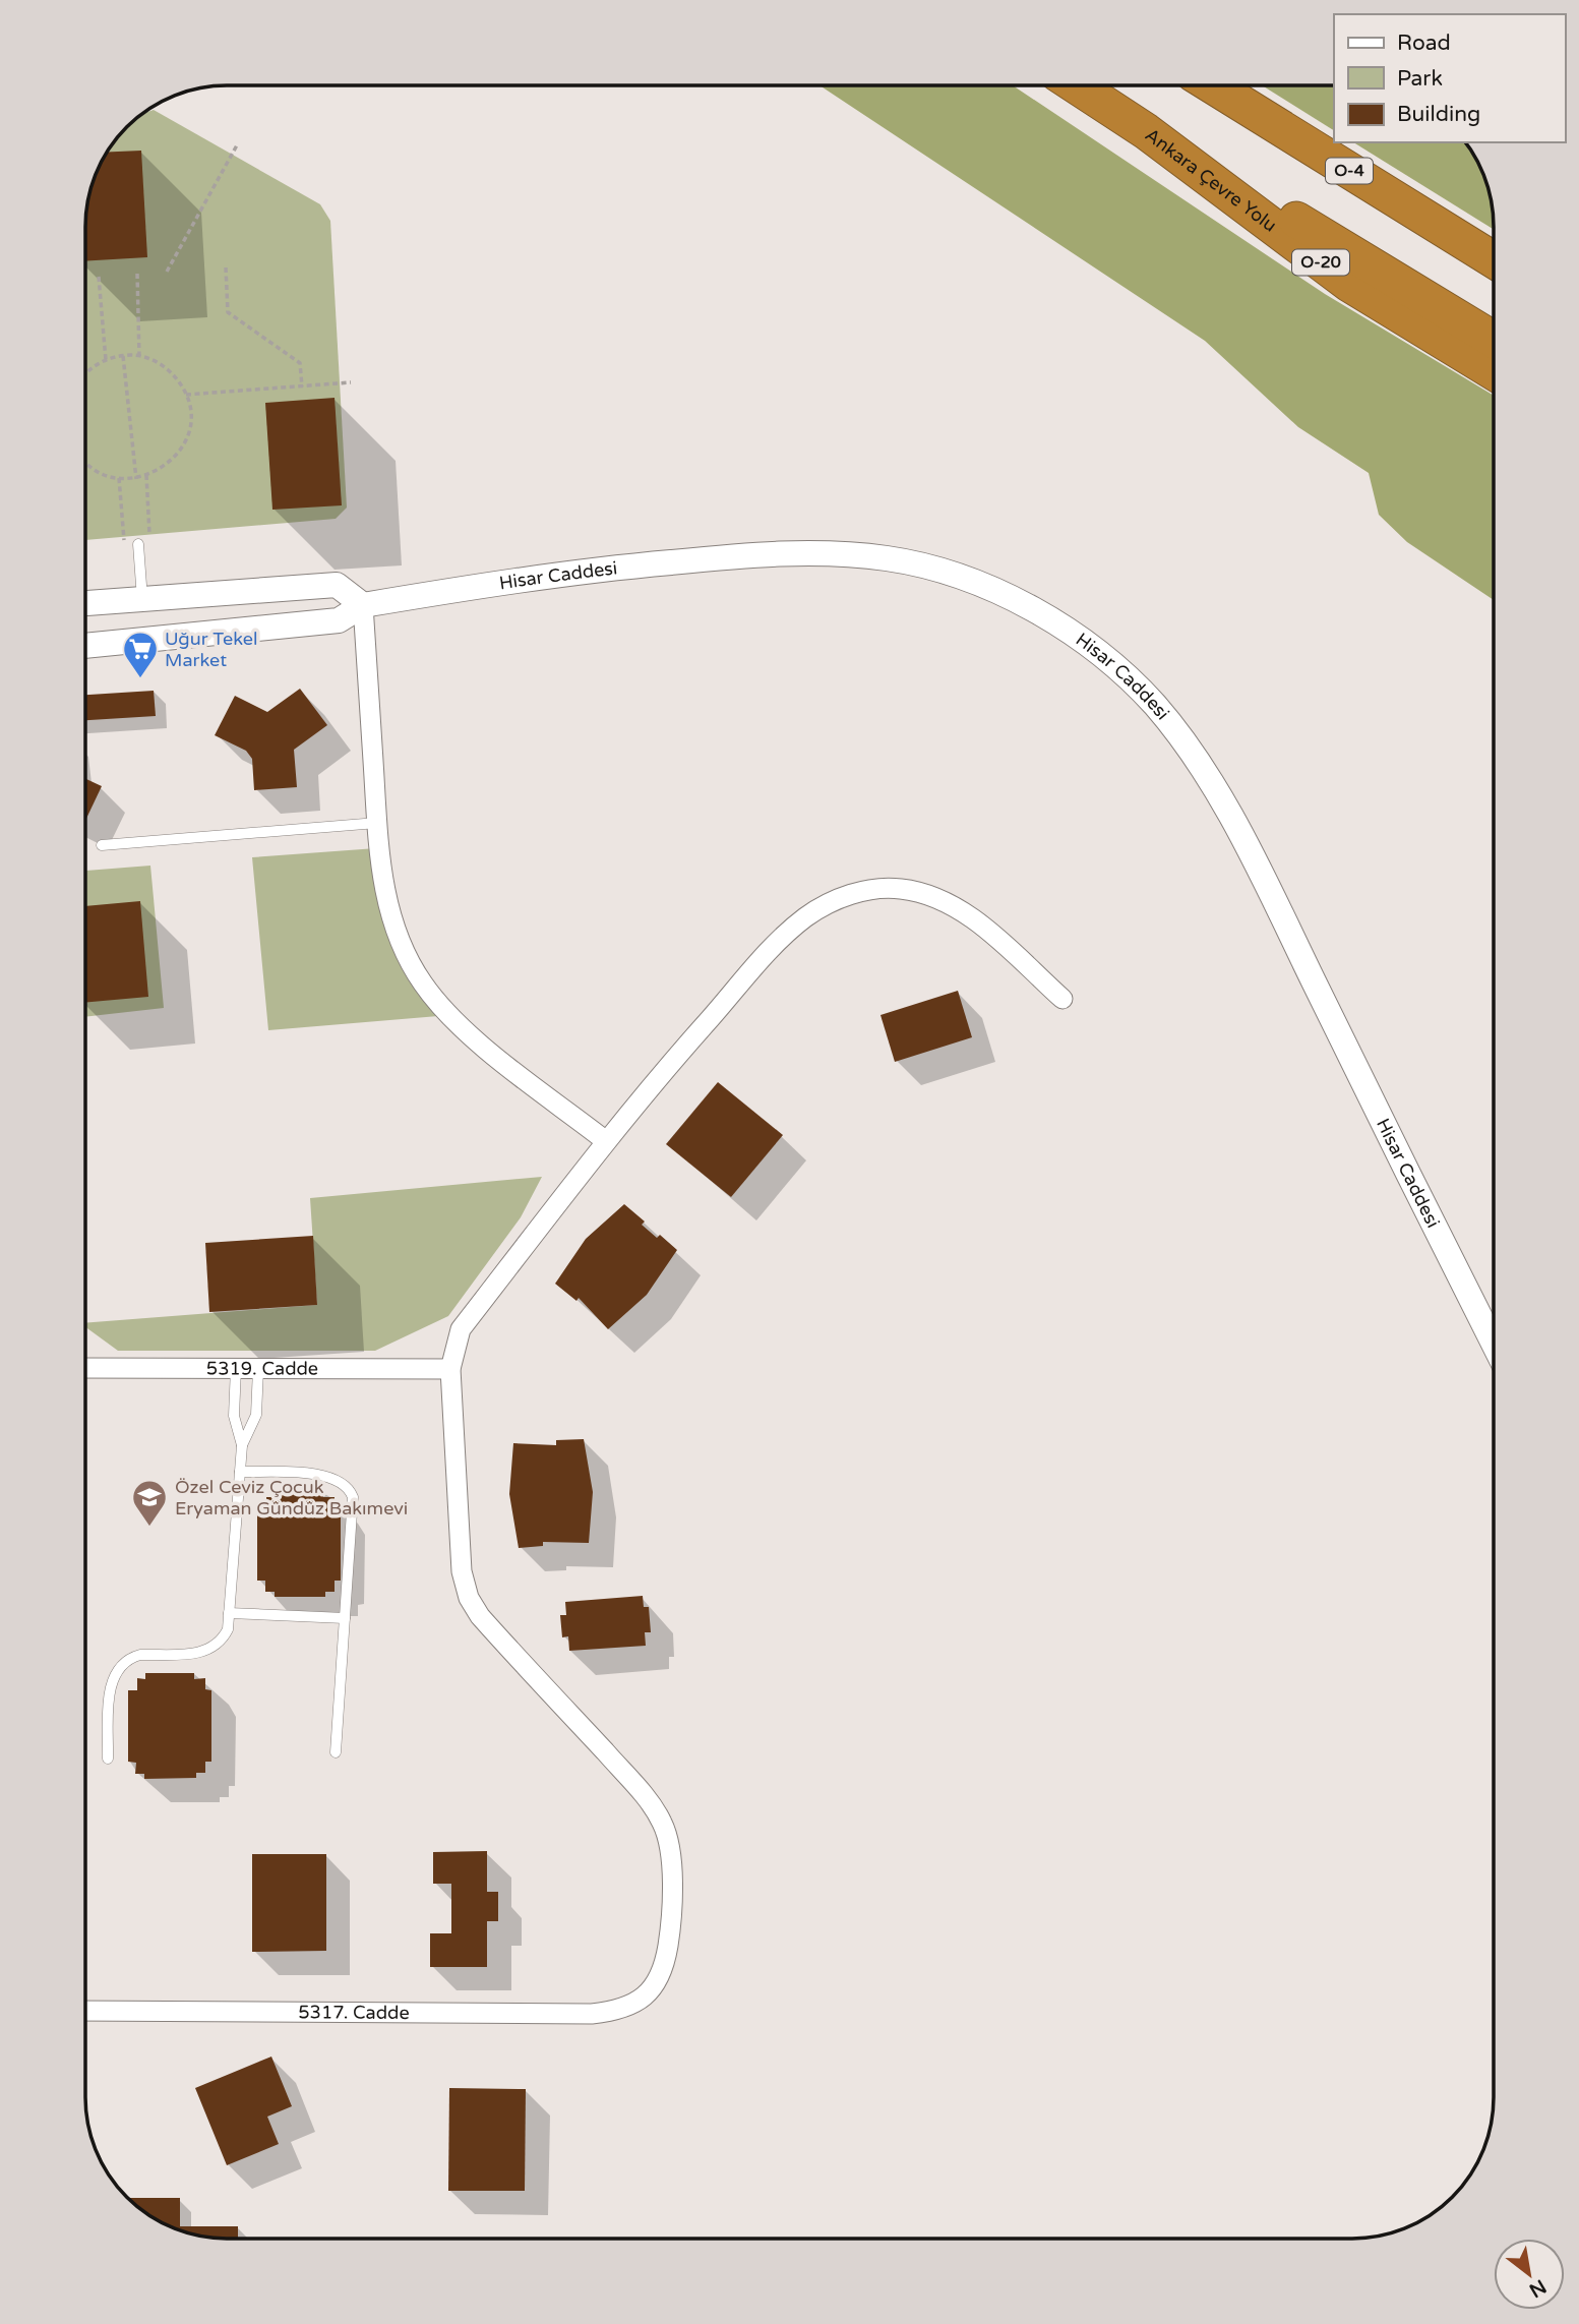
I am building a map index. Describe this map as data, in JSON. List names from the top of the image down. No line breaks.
{"streets":{"highway":["O-4","Ankara Çevre Yolu","O-20"],"street":["Hisar Caddesi","5319. Cadde","5317. Cadde"]},"crossings":[["5319. Cadde","5317. Cadde"]],"places":{"supermarket":["Uğur Tekel Market"],"school or university":["Özel Ceviz Çocuk Eryaman Gündüz Bakımevi"]},"legend":["Road","Park","Building"],"north":"bottom right"}
